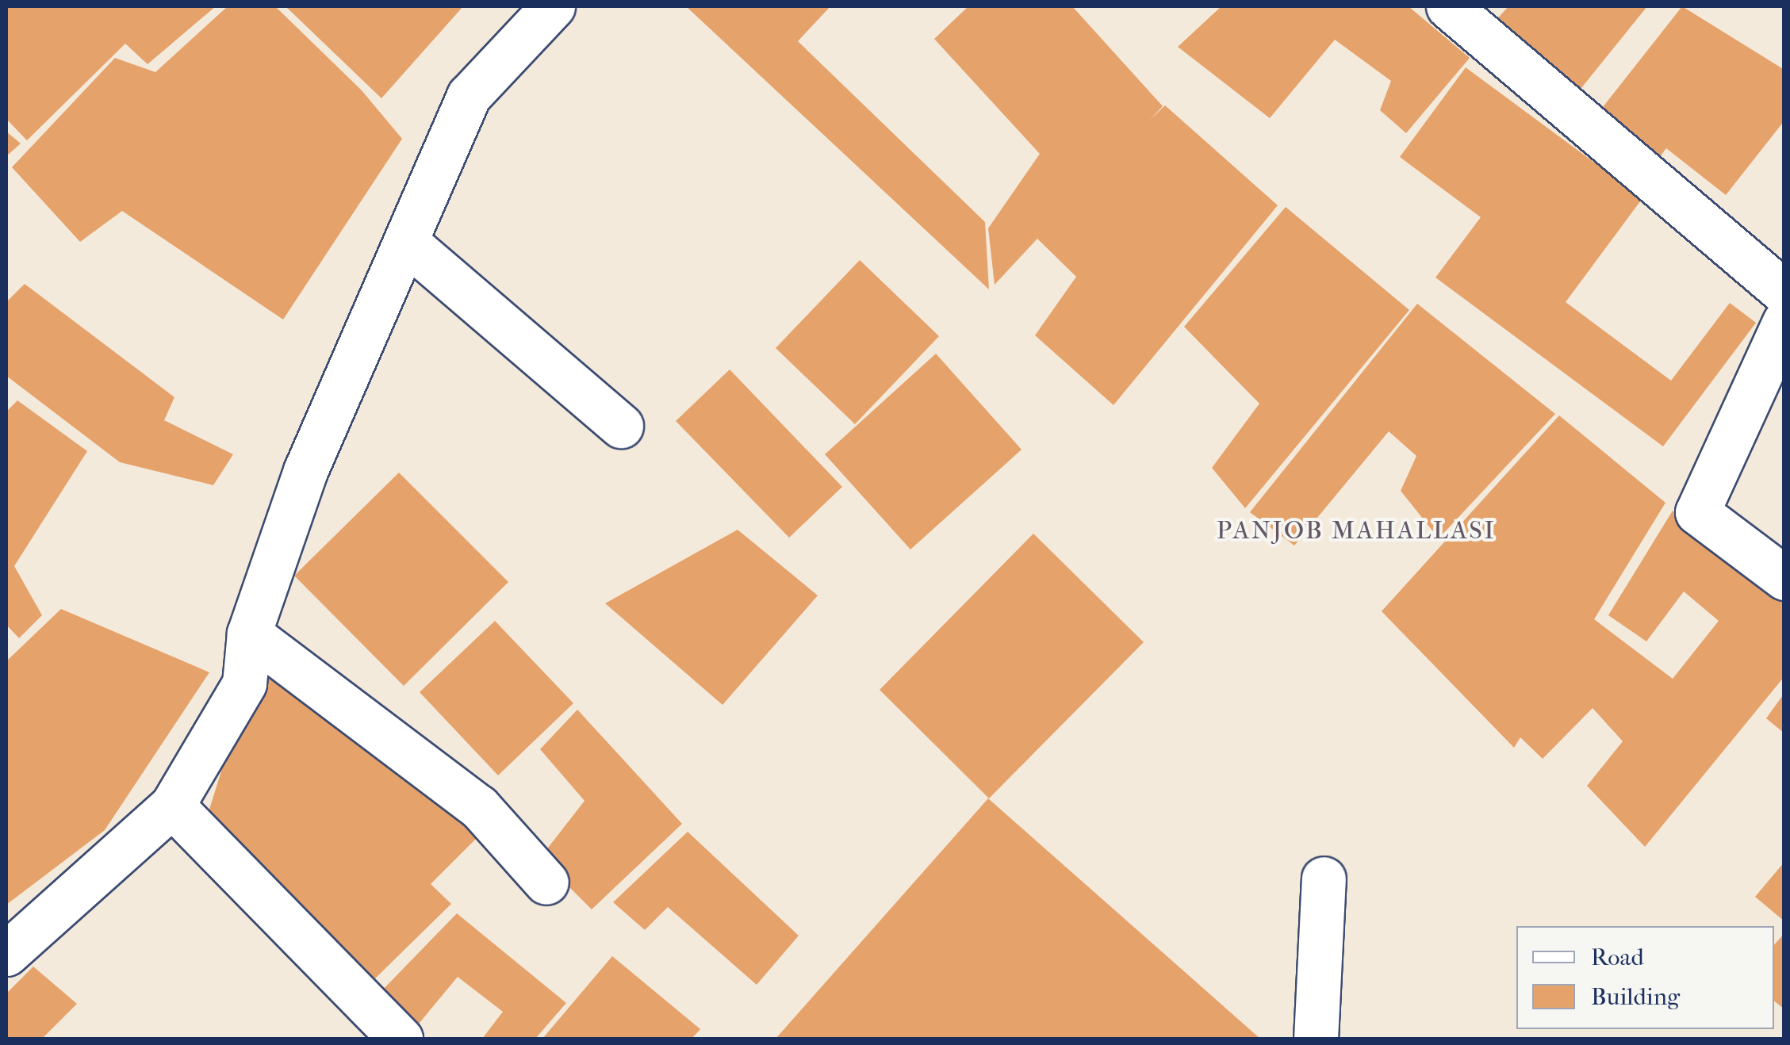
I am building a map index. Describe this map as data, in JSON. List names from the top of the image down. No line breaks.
{"districts":["PANJOB MAHALLASI"],"legend":["Road","Building"]}
